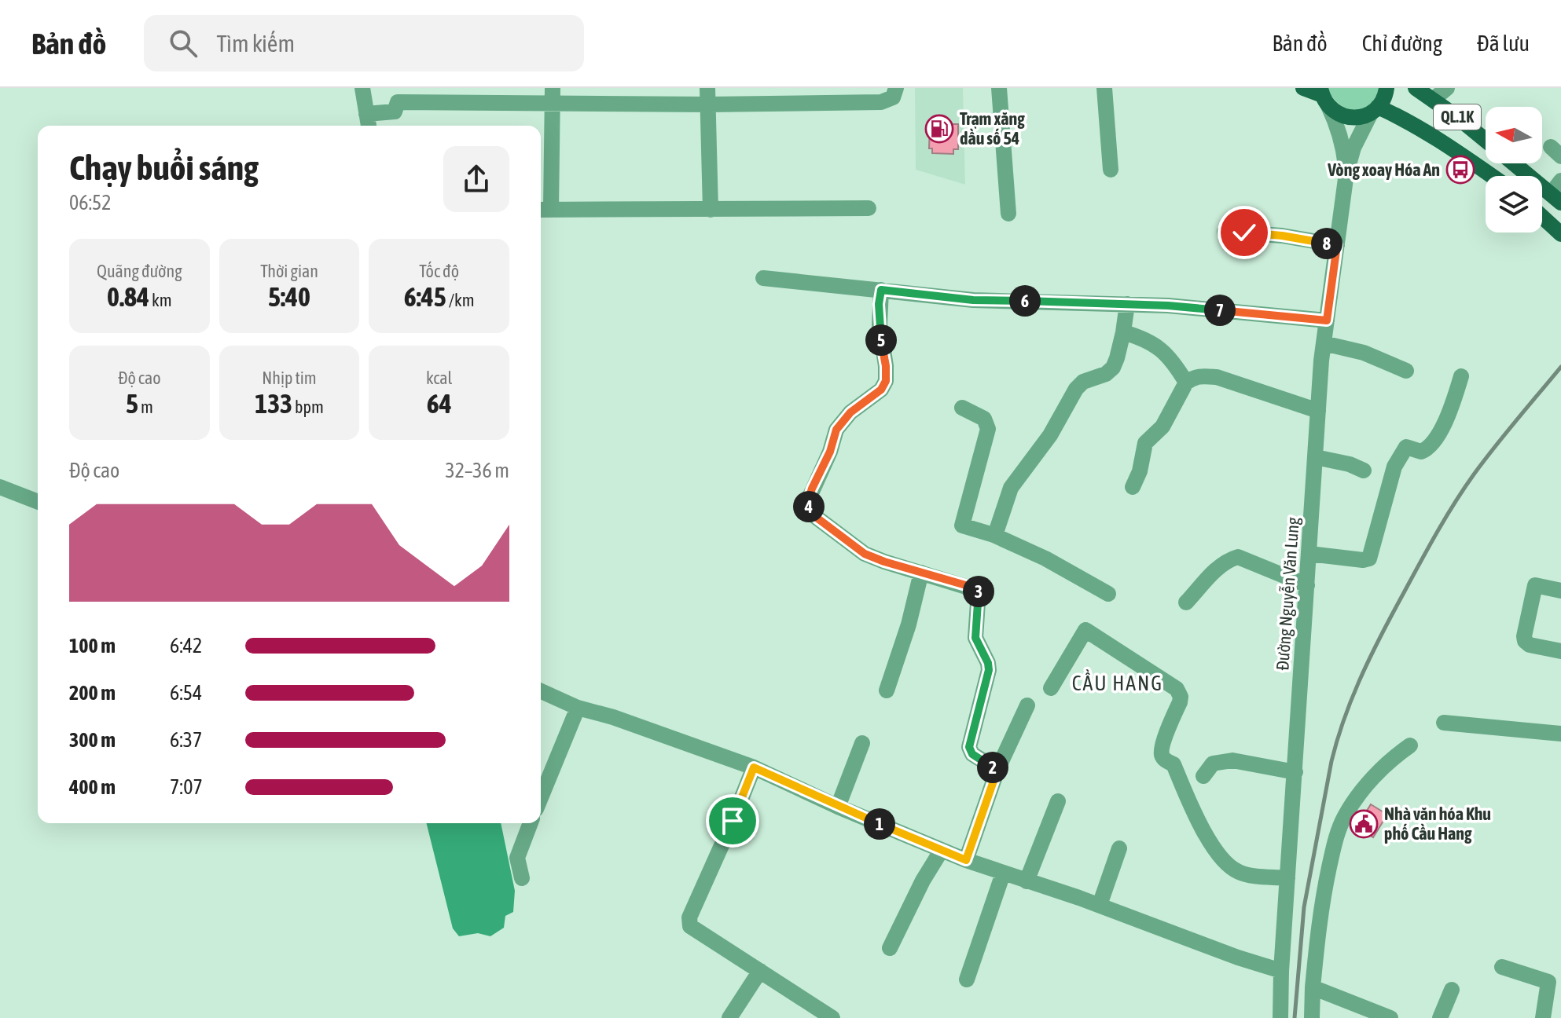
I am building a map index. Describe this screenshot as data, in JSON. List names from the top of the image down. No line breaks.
{"streets":{"main road":["QL.1K"],"street":["Đường Nguyễn Văn Lung"]},"crossings":[["QL.1K","Đường Nguyễn Văn Lung"]],"districts":["CẦU HANG"],"places":{"fuel station":["Trạm xăng dầu số 54"],"bus stop":["Vòng xoay Hóa An"],"public building":["Nhà văn hóa Khu phố Cầu Hang"]},"north":"left","page":{"header":"Bản đồ","search":"Tìm kiếm","nav":["Bản đồ","Chỉ đường","Đã lưu"],"heading":["Chạy buổi sáng","06:52"],"pins":["8","6","7","5","4","3","2","1"],"stats":[["Quãng đường","0.84 km"],["Thời gian","5:40"],["Tốc độ","6:45 /km"],["Độ cao","5 m"],["Nhịp tim","133 bpm"],["kcal","64"]],"chart":["Độ cao","32–36 m"],"list":[{"name":"100 m","note":"6:42"},{"name":"200 m","note":"6:54"},{"name":"300 m","note":"6:37"},{"name":"400 m","note":"7:07"}]}}
